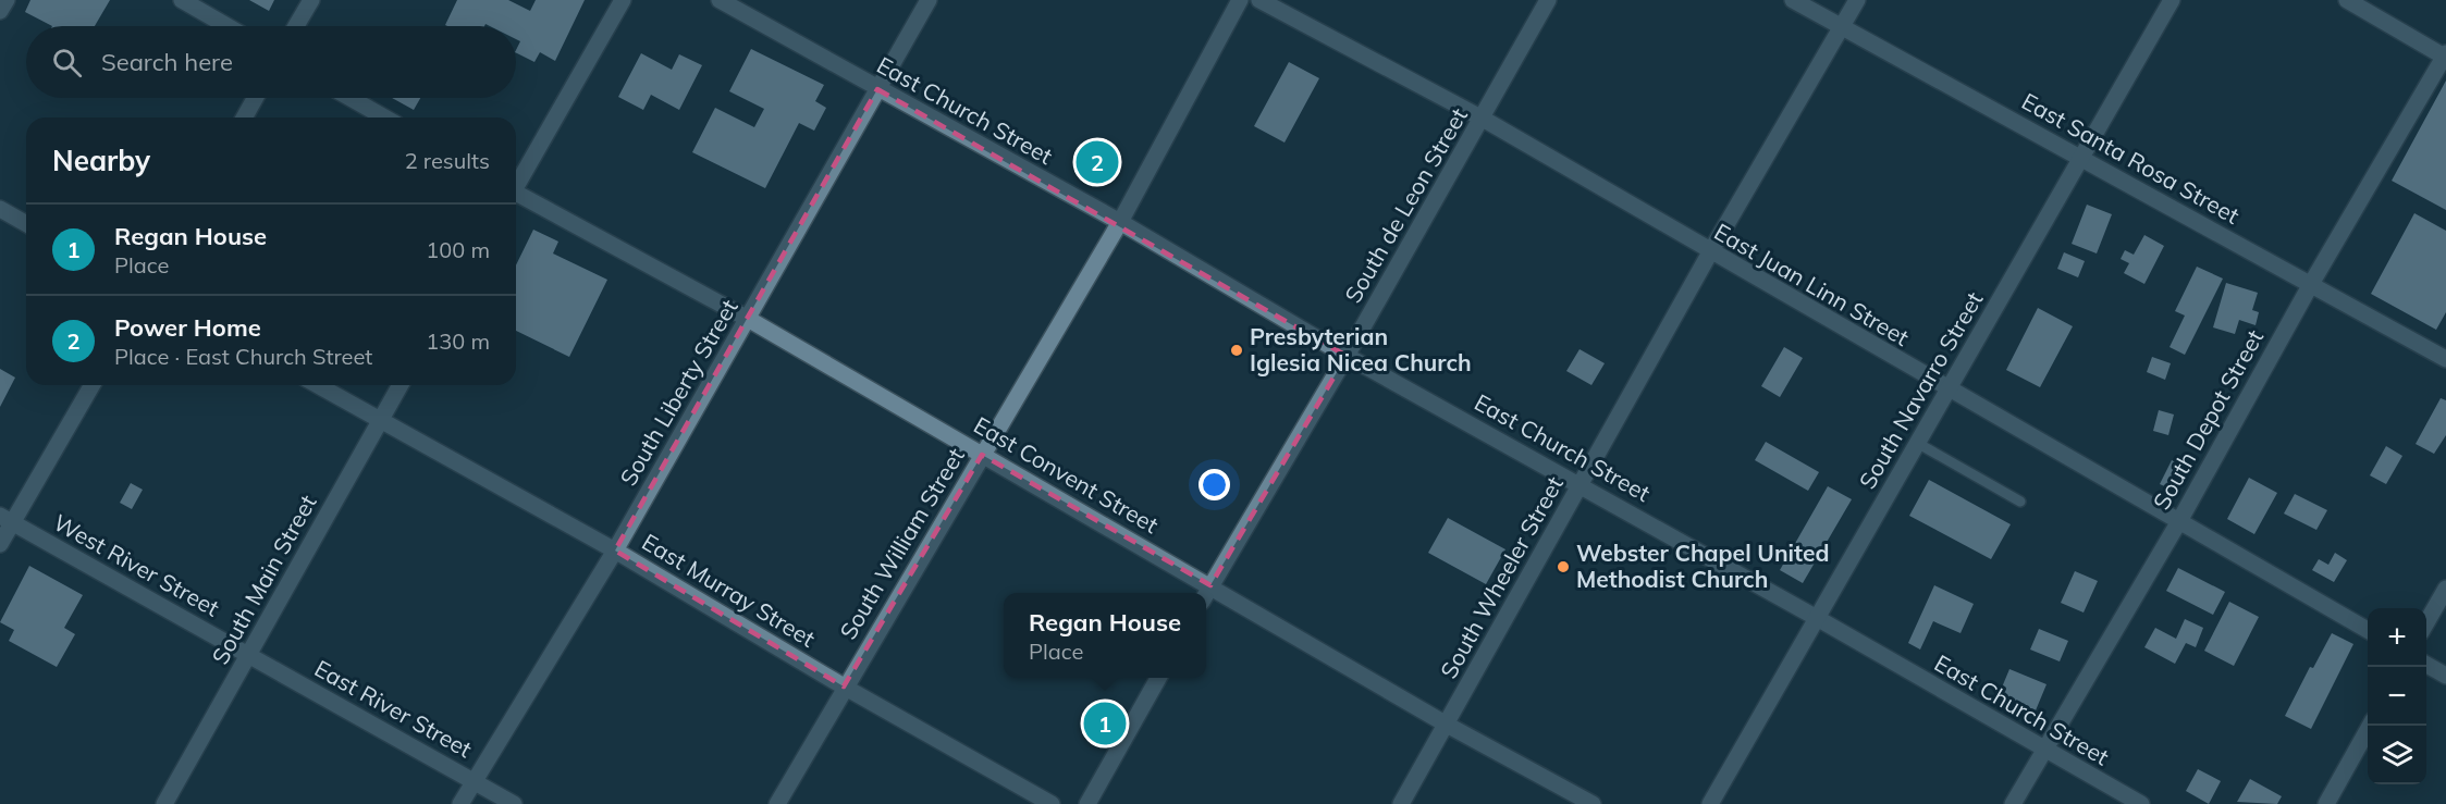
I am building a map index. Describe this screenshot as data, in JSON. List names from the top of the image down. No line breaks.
{"streets":{"street":["East Church Street","East Santa Rosa Street","South de Leon Street","East Juan Linn Street","South Navarro Street","South Liberty Street","South Depot Street","East Convent Street","South William Street","West River Street","South Wheeler Street","South Main Street","East Murray Street","East River Street"]},"crossings":[["East Church Street","South de Leon Street"],["East Church Street","South Navarro Street"],["East Church Street","South Liberty Street"],["East Church Street","South Depot Street"],["East Church Street","South William Street"],["East Church Street","South Wheeler Street"],["East Santa Rosa Street","South Navarro Street"],["East Santa Rosa Street","South Depot Street"],["East Santa Rosa Street","South Wheeler Street"],["South de Leon Street","East Juan Linn Street"],["South de Leon Street","East Convent Street"],["East Juan Linn Street","South Navarro Street"],["East Juan Linn Street","South Depot Street"],["East Juan Linn Street","South Wheeler Street"],["South Liberty Street","East Convent Street"],["South Liberty Street","East Murray Street"],["South Liberty Street","East River Street"],["East Convent Street","South William Street"],["East Convent Street","South Wheeler Street"],["South William Street","East Murray Street"],["West River Street","South Main Street"],["West River Street","East River Street"],["South Main Street","East Murray Street"],["South Main Street","East River Street"]],"places":["Presbyterian Iglesia Nicea Church","Webster Chapel United Methodist Church"],"page":{"search":"Search here","heading":["Nearby","2 results"],"pins":["2","1"],"list":[{"mark":"1","name":"Regan House","note":"Place","value":"100 m"},{"mark":"2","name":"Power Home","note":"Place · East Church Street","value":"130 m"}],"popup":["Regan House","Place"],"map_buttons":["+","−"]}}
